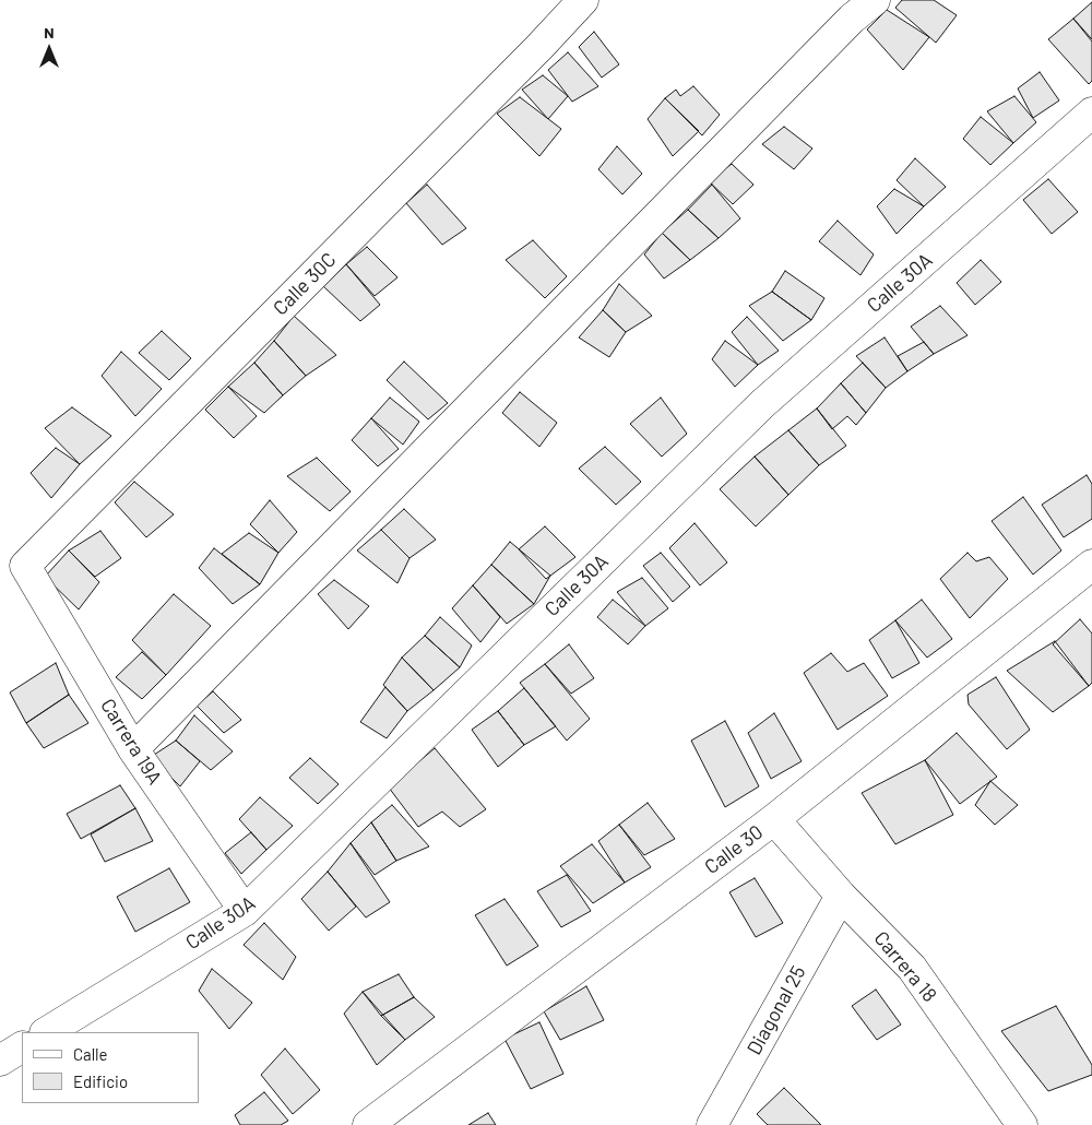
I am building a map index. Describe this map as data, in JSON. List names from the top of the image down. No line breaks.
{"streets":{"street":["Calle 30A","Calle 30C","Carrera 19A","Calle 30","Carrera 18","Diagonal 25"]},"crossings":[["Calle 30A","Carrera 19A"],["Calle 30C","Carrera 19A"],["Calle 30","Carrera 18"],["Carrera 18","Diagonal 25"]],"legend":["Calle","Edificio"],"north":"top"}
